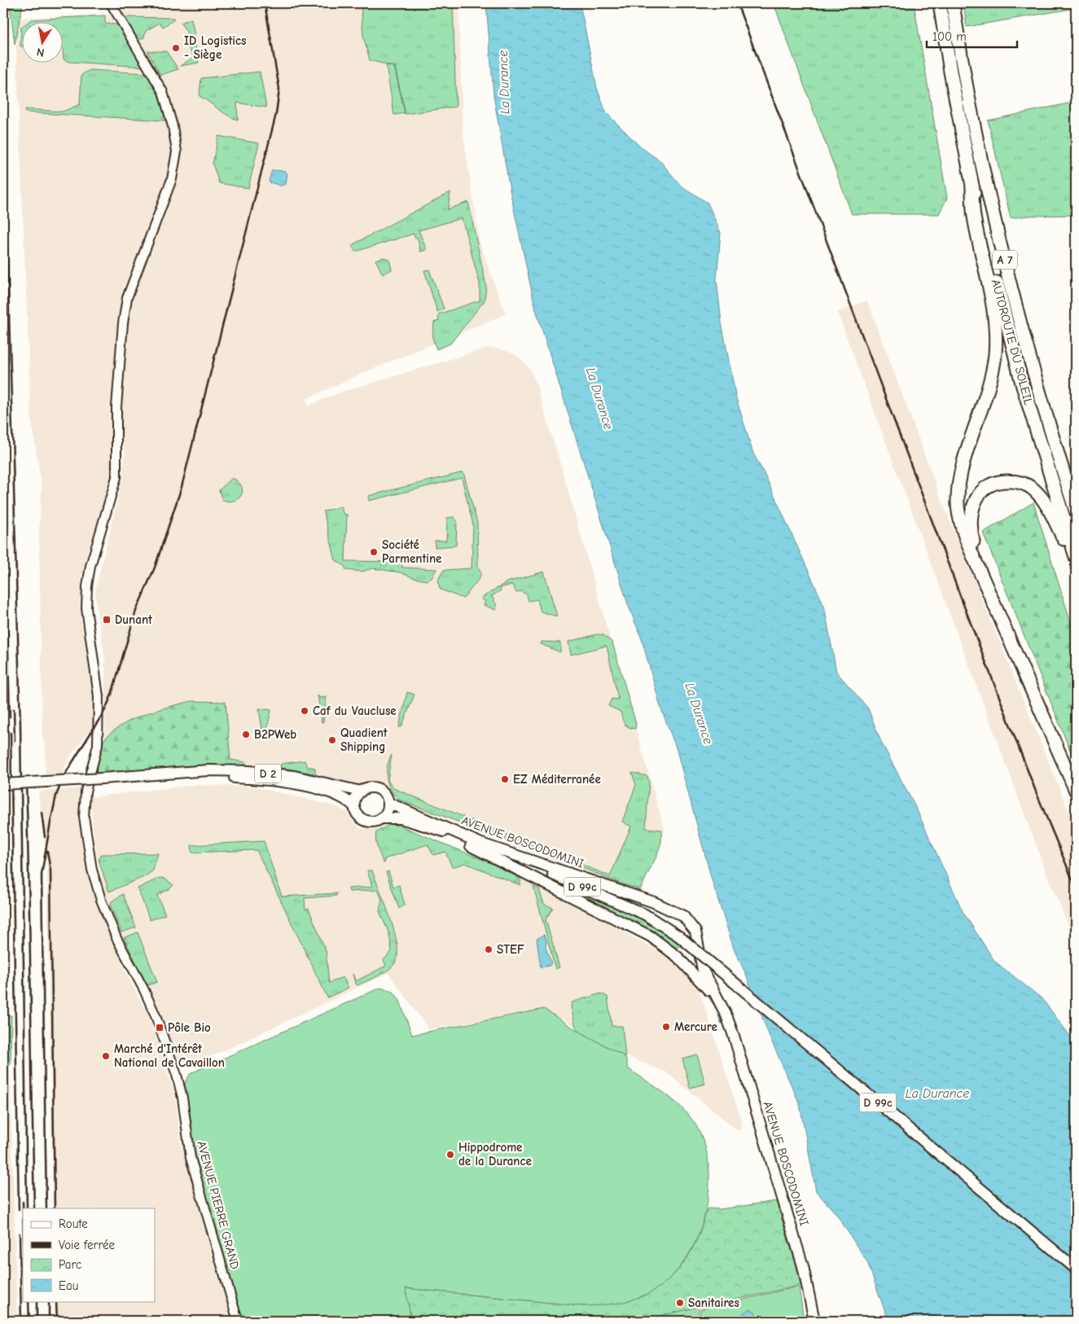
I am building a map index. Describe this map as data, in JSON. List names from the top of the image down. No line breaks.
{"streets":{"highway":["A 7","AUTOROUTE DU SOLEIL"],"main road":["D 2","AVENUE BOSCODOMINI","D 99c"],"street":["AVENUE PIERRE GRAND"]},"crossings":[["D 2","AVENUE BOSCODOMINI"],["AVENUE BOSCODOMINI","D 99c"]],"water":["La Durance"],"places":{"other":["ID Logistics - Siège","Société Parmentine","Caf du Vaucluse","B2PWeb","Quadient Shipping","EZ Méditerranée","STEF","Mercure","Marché d'Intérêt National de Cavaillon","Hippodrome de la Durance","Sanitaires"],"transit":["Dunant","Pôle Bio"]},"legend":["Route","Voie ferrée","Parc","Eau"],"scale_bar":"100 m","north":"bottom"}
